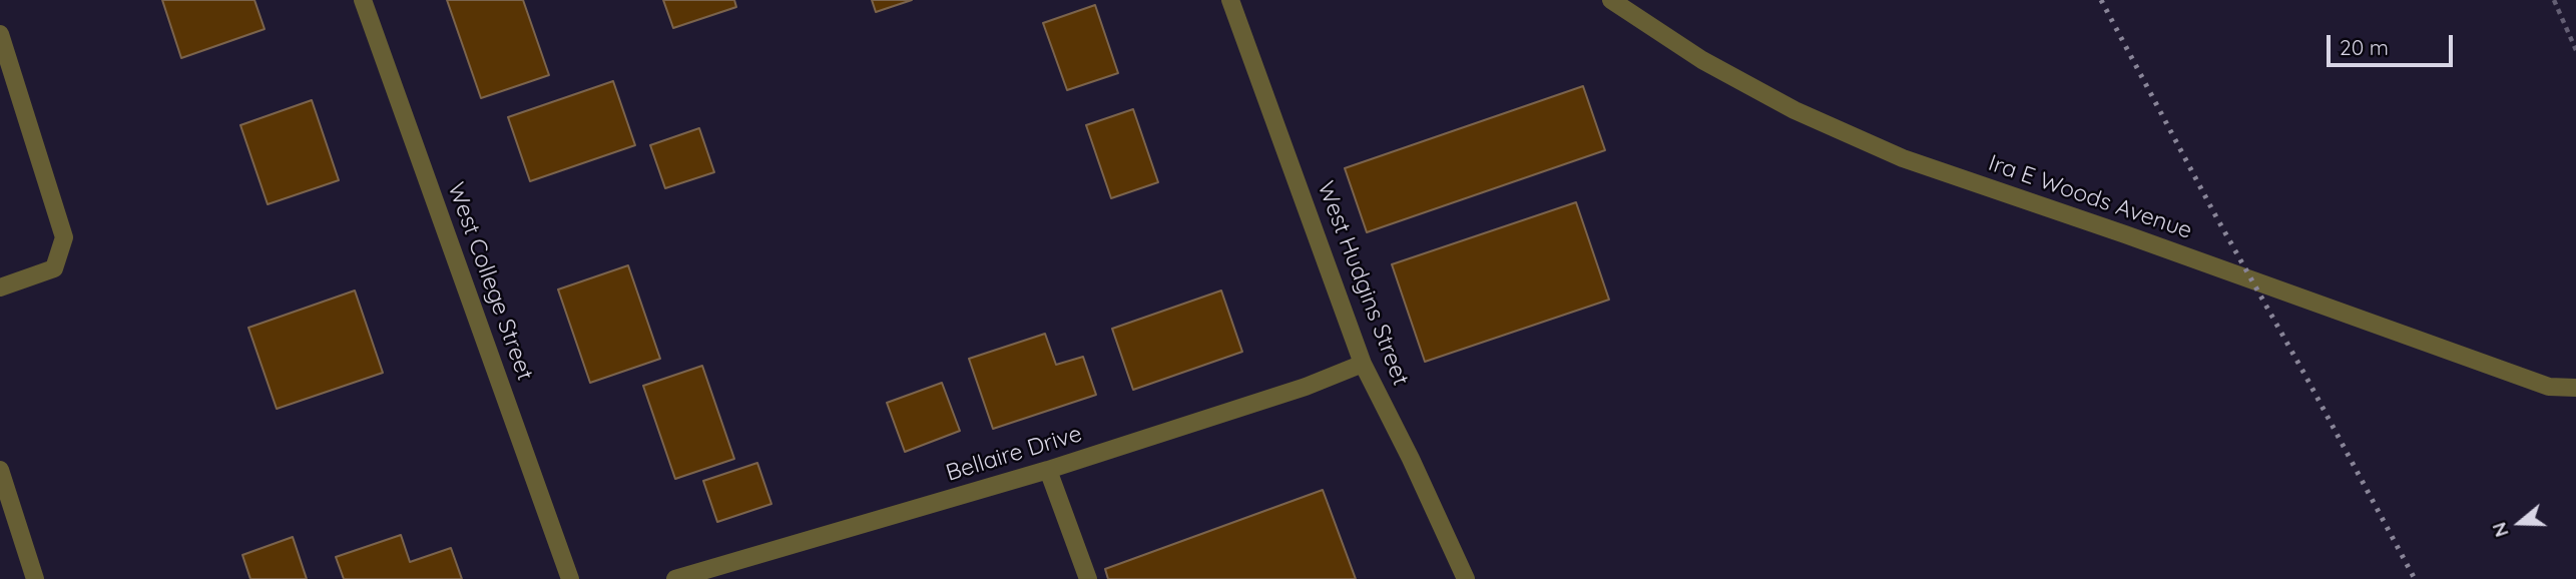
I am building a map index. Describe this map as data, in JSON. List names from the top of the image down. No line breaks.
{"streets":{"street":["Ira E Woods Avenue","West College Street","West Hudgins Street","Bellaire Drive"]},"crossings":[["West Hudgins Street","Bellaire Drive"]],"scale_bar":"20 m","north":"left"}
